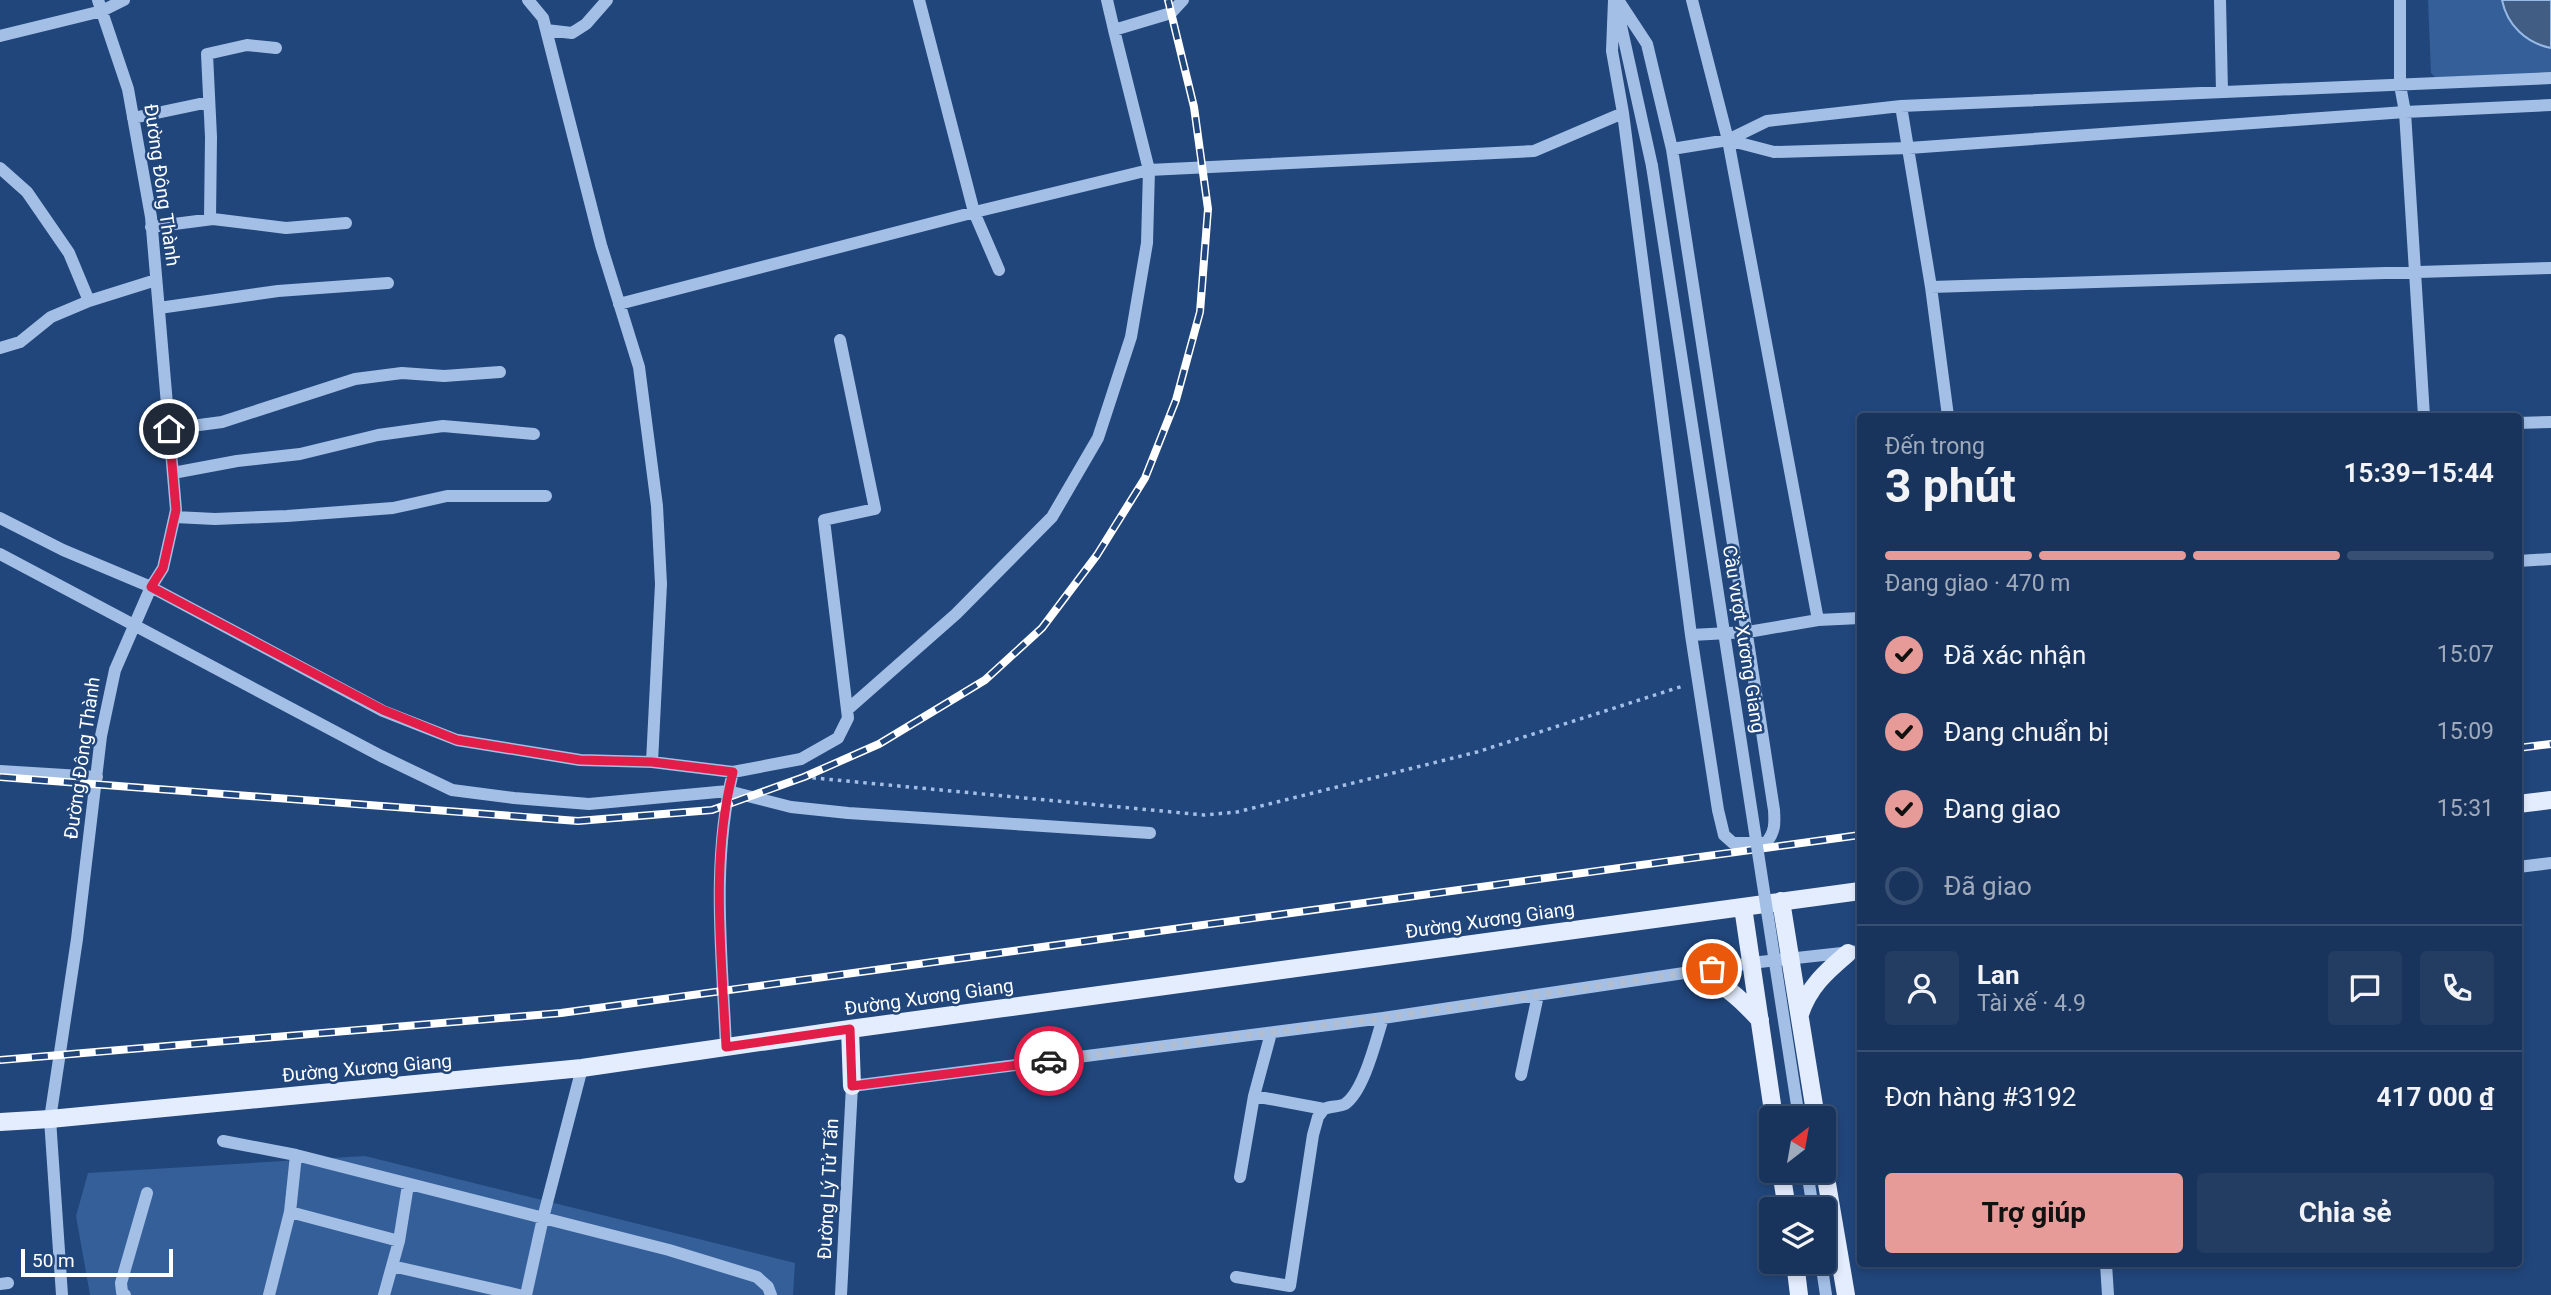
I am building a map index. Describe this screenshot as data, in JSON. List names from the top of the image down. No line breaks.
{"streets":{"main road":["Đường Xương Giang"],"street":["Đường Đông Thành","Cầu vượt Xương Giang","Đường Lý Tử Tấn"]},"crossings":[["Đường Đông Thành","Đường Xương Giang"]],"scale_bar":"50 m","north":"top right","page":{"heading":["3 phút","Đến trong","15:39–15:44"],"panel":["Lan","Tài xế · 4.9","Đơn hàng #3192","417 000 ₫"],"bar":"Đang giao · 470 m","list":[["Đã xác nhận","15:07"],["Đang chuẩn bị","15:09"],["Đang giao","15:31"],"Đã giao"],"buttons":["Trợ giúp","Chia sẻ"],"scale":"50 m"}}
